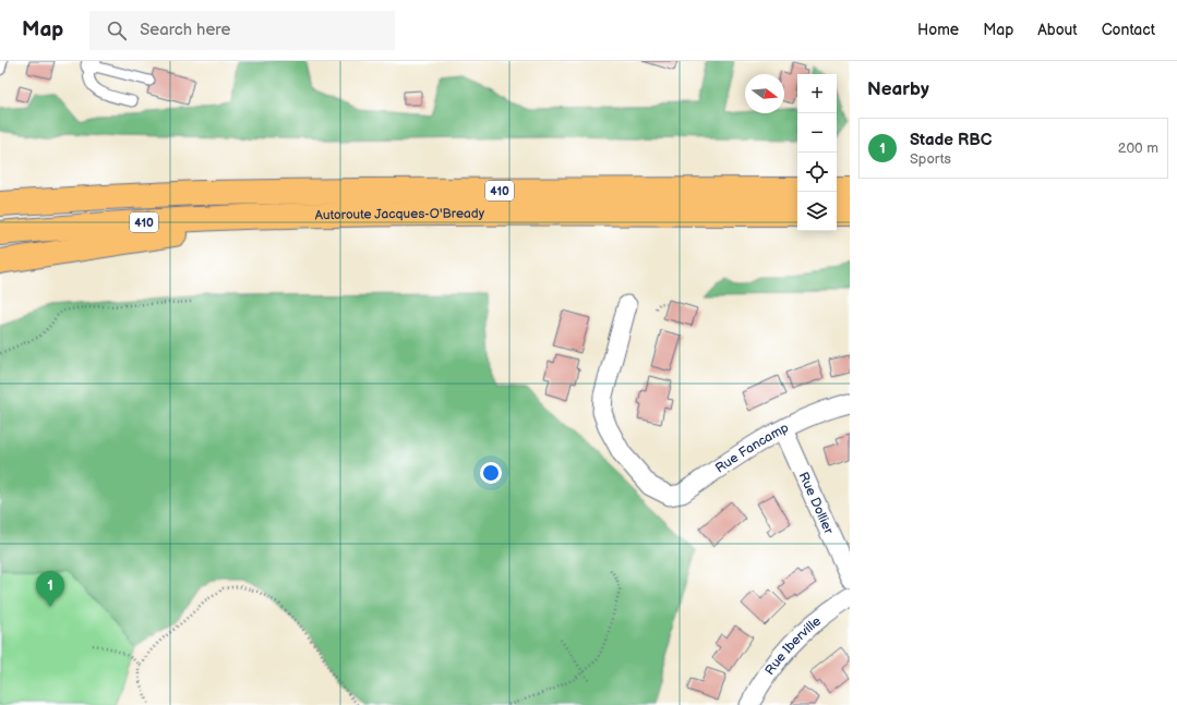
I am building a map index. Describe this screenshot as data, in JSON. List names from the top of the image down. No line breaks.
{"streets":{"highway":["410","Autoroute Jacques-O'Bready"],"street":["Rue Fancamp","Rue Dollier","Rue Iberville"]},"crossings":[["Rue Fancamp","Rue Dollier"]],"north":"right","page":{"header":"Map","search":"Search here","nav":["Home","Map","About","Contact"],"heading":"Nearby","map_buttons":["+","−"],"list":[{"mark":"1","name":"Stade RBC","note":"Sports","value":"200 m"}],"pins":"1"}}
